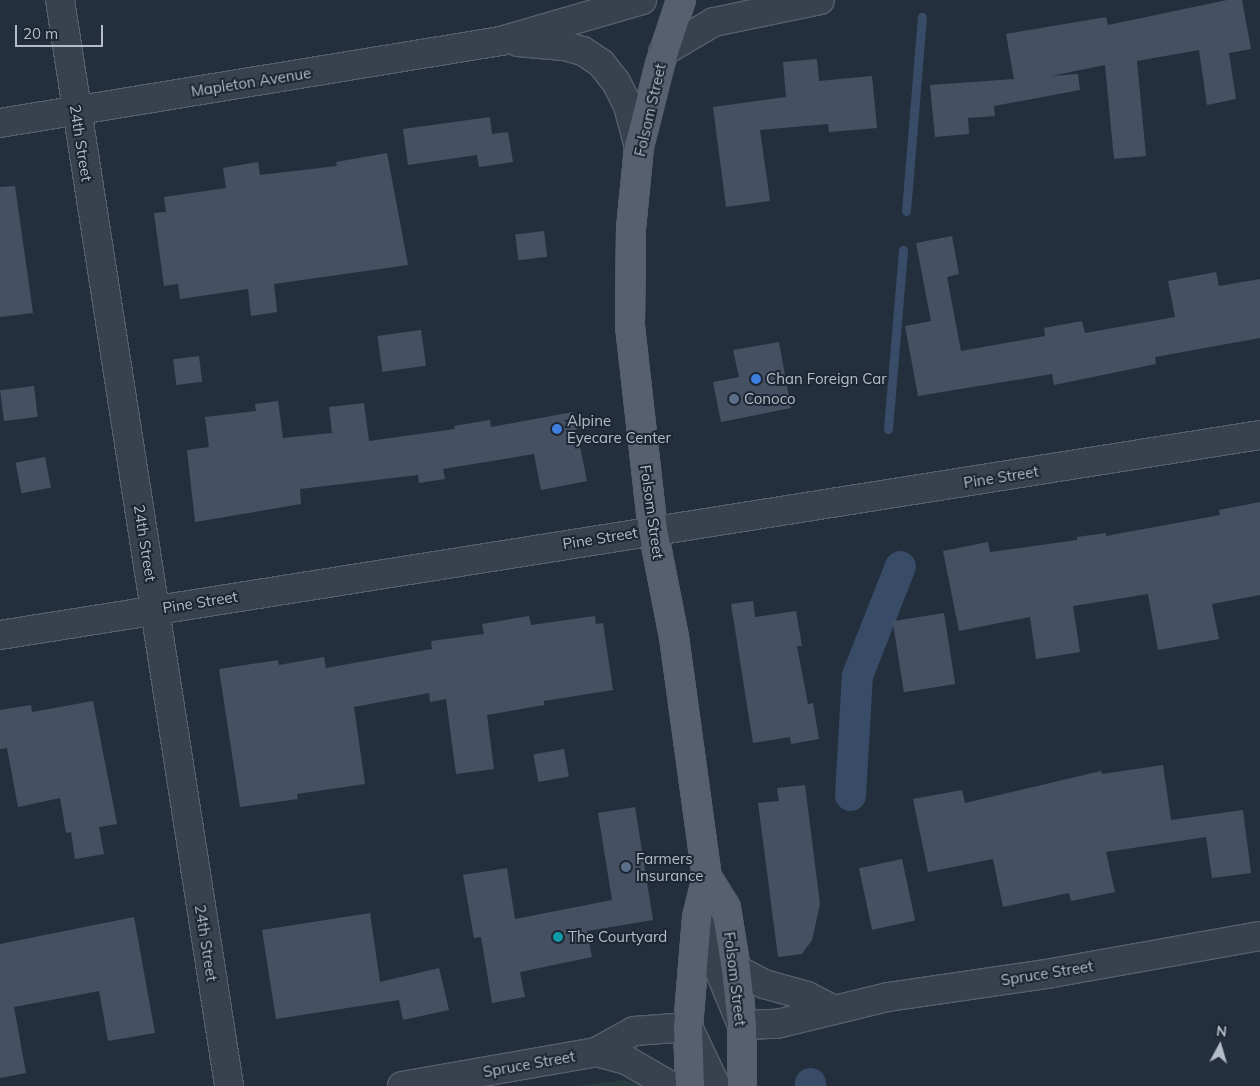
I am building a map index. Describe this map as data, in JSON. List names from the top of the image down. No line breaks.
{"streets":{"main road":["Folsom Street"],"street":["Mapleton Avenue","24th Street","Pine Street","Spruce Street"]},"crossings":[["Mapleton Avenue","Folsom Street"],["Mapleton Avenue","24th Street"],["Folsom Street","Pine Street"],["Folsom Street","Spruce Street"],["24th Street","Pine Street"]],"places":["Chan Foreign Car","Conoco","Alpine Eyecare Center","Farmers Insurance","The Courtyard"],"scale_bar":"20 m","north":"top"}
